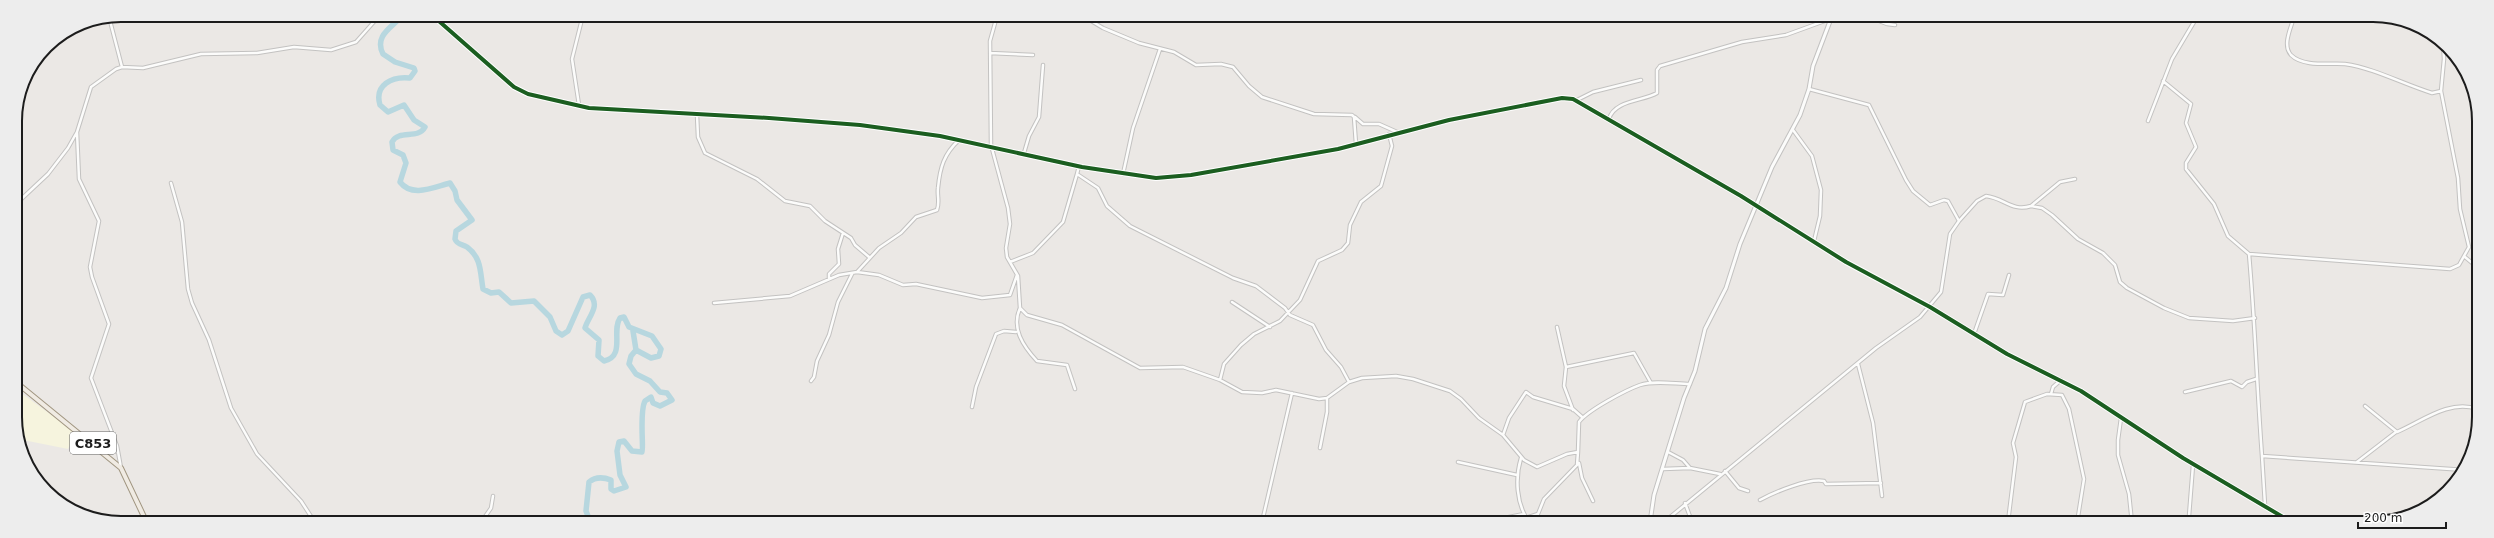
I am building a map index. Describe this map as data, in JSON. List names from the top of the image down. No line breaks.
{"streets":{"main road":["C853"]},"scale_bar":"200 m"}
